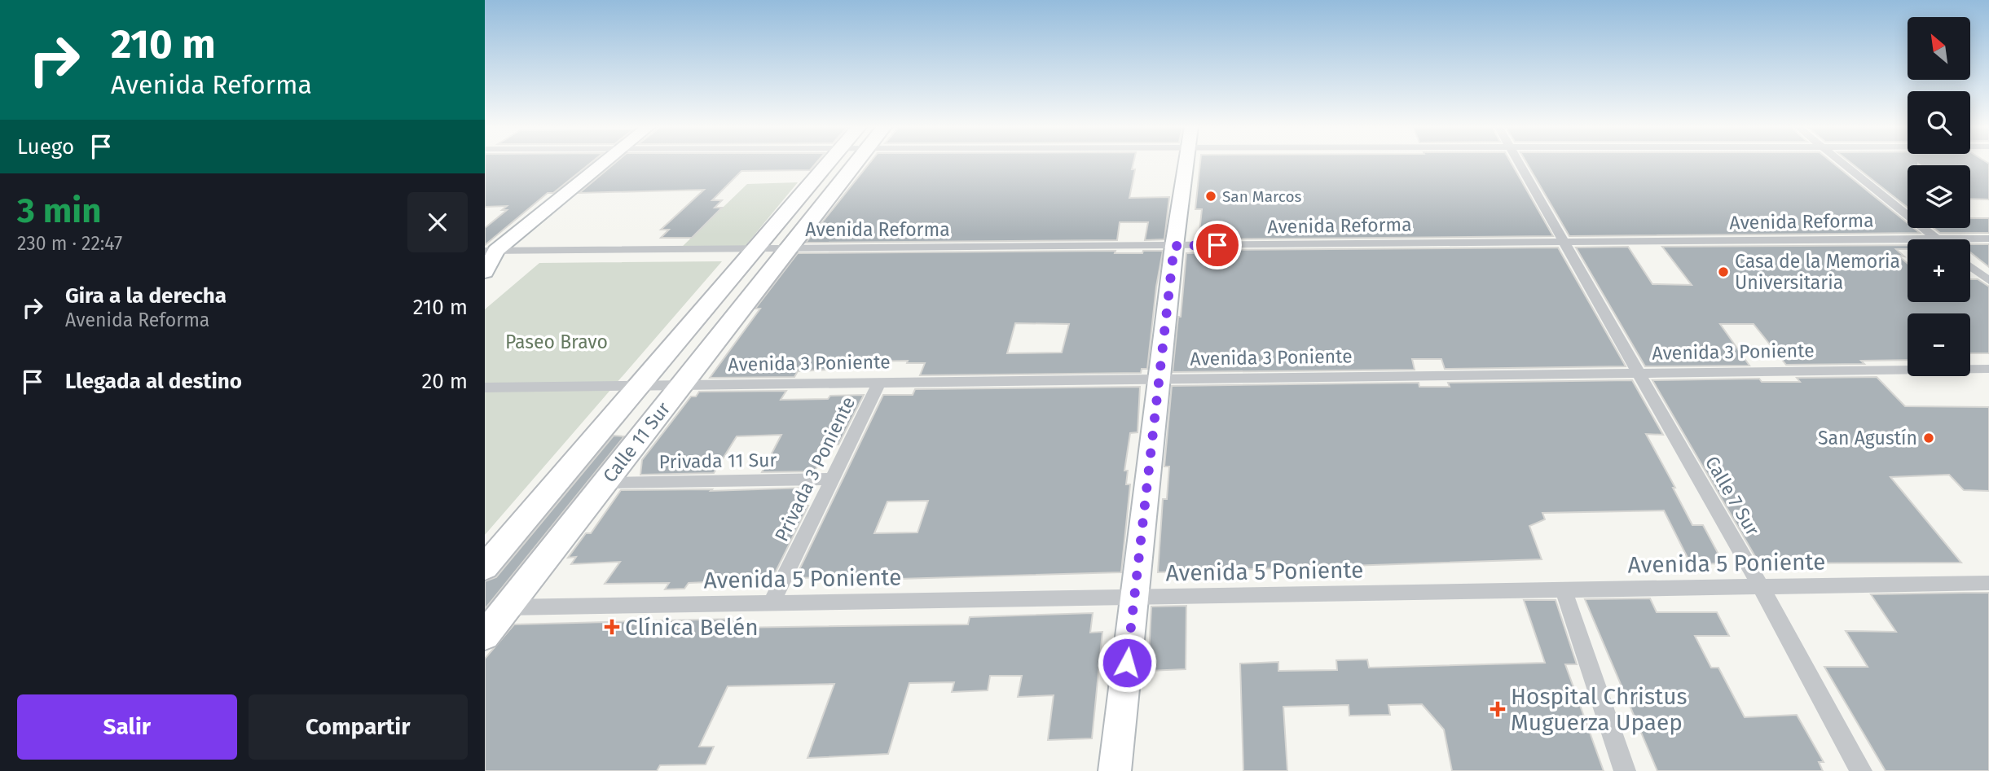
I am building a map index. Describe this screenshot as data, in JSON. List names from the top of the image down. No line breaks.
{"streets":{"main road":["Calle 11 Sur"],"street":["Avenida Reforma","Avenida 3 Poniente","Privada 11 Sur","Privada 3 Poniente","Calle 7 Sur","Avenida 5 Poniente"]},"crossings":[["Avenida Reforma","Calle 11 Sur"],["Avenida Reforma","Calle 7 Sur"],["Avenida 3 Poniente","Calle 11 Sur"],["Avenida 3 Poniente","Privada 3 Poniente"],["Avenida 3 Poniente","Calle 7 Sur"],["Calle 11 Sur","Privada 11 Sur"],["Calle 11 Sur","Avenida 5 Poniente"],["Privada 11 Sur","Privada 3 Poniente"],["Privada 3 Poniente","Avenida 5 Poniente"],["Calle 7 Sur","Avenida 5 Poniente"]],"parks":["Paseo Bravo"],"places":{"other":["San Marcos","Casa de la Memoria Universitaria","San Agustín"],"health":["Clínica Belén","Hospital Christus Muguerza Upaep"]},"north":"top left","page":{"turn":["210 m","Avenida Reforma"],"map_buttons":["+","−"],"then":"Luego","heading":["3 min","230 m · 22:47"],"list":[{"name":"Gira a la derecha","note":"Avenida Reforma","value":"210 m"},{"name":"Llegada al destino","value":"20 m"}],"buttons":["Salir","Compartir"]}}
